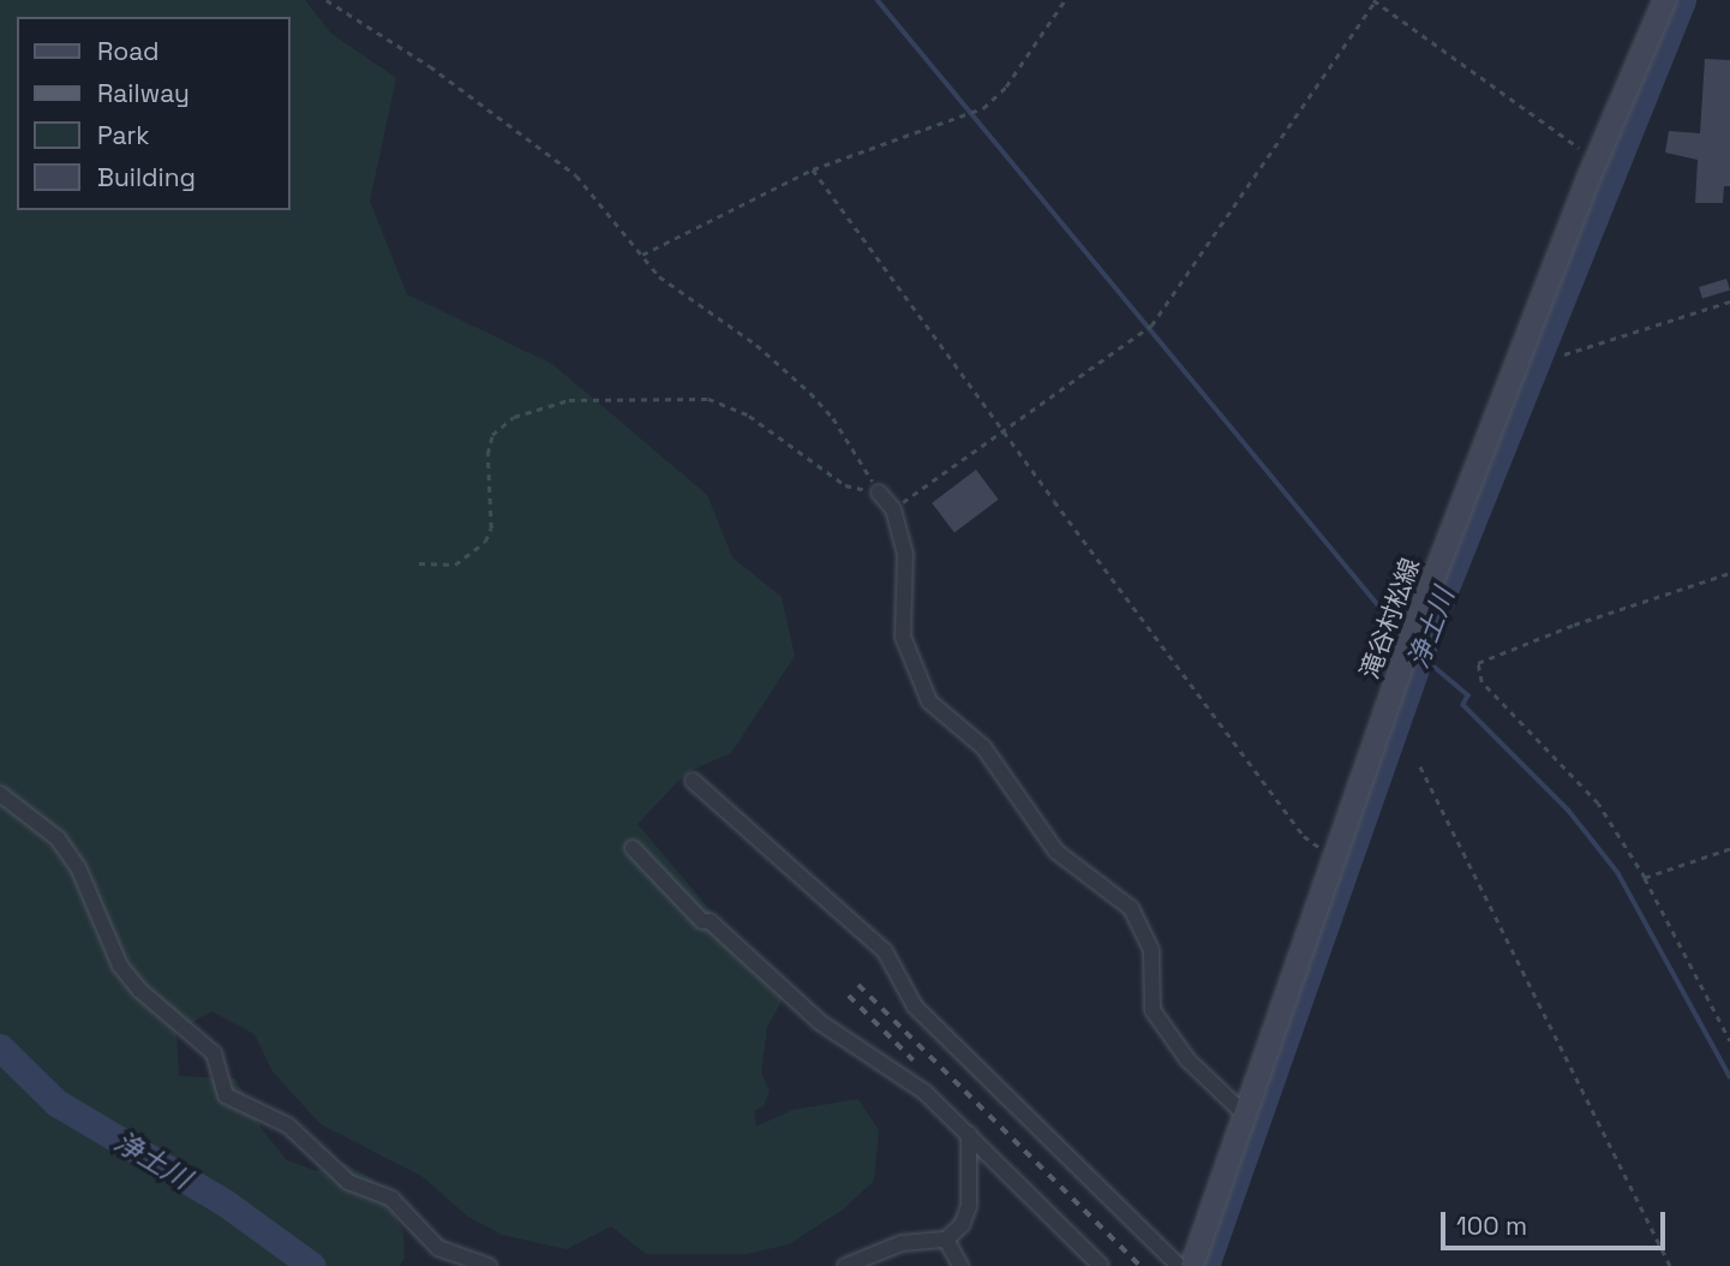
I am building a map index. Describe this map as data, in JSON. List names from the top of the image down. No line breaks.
{"streets":{"main road":["滝谷村松線"]},"water":["浄土川"],"legend":["Road","Railway","Park","Building"],"scale_bar":"100 m"}
